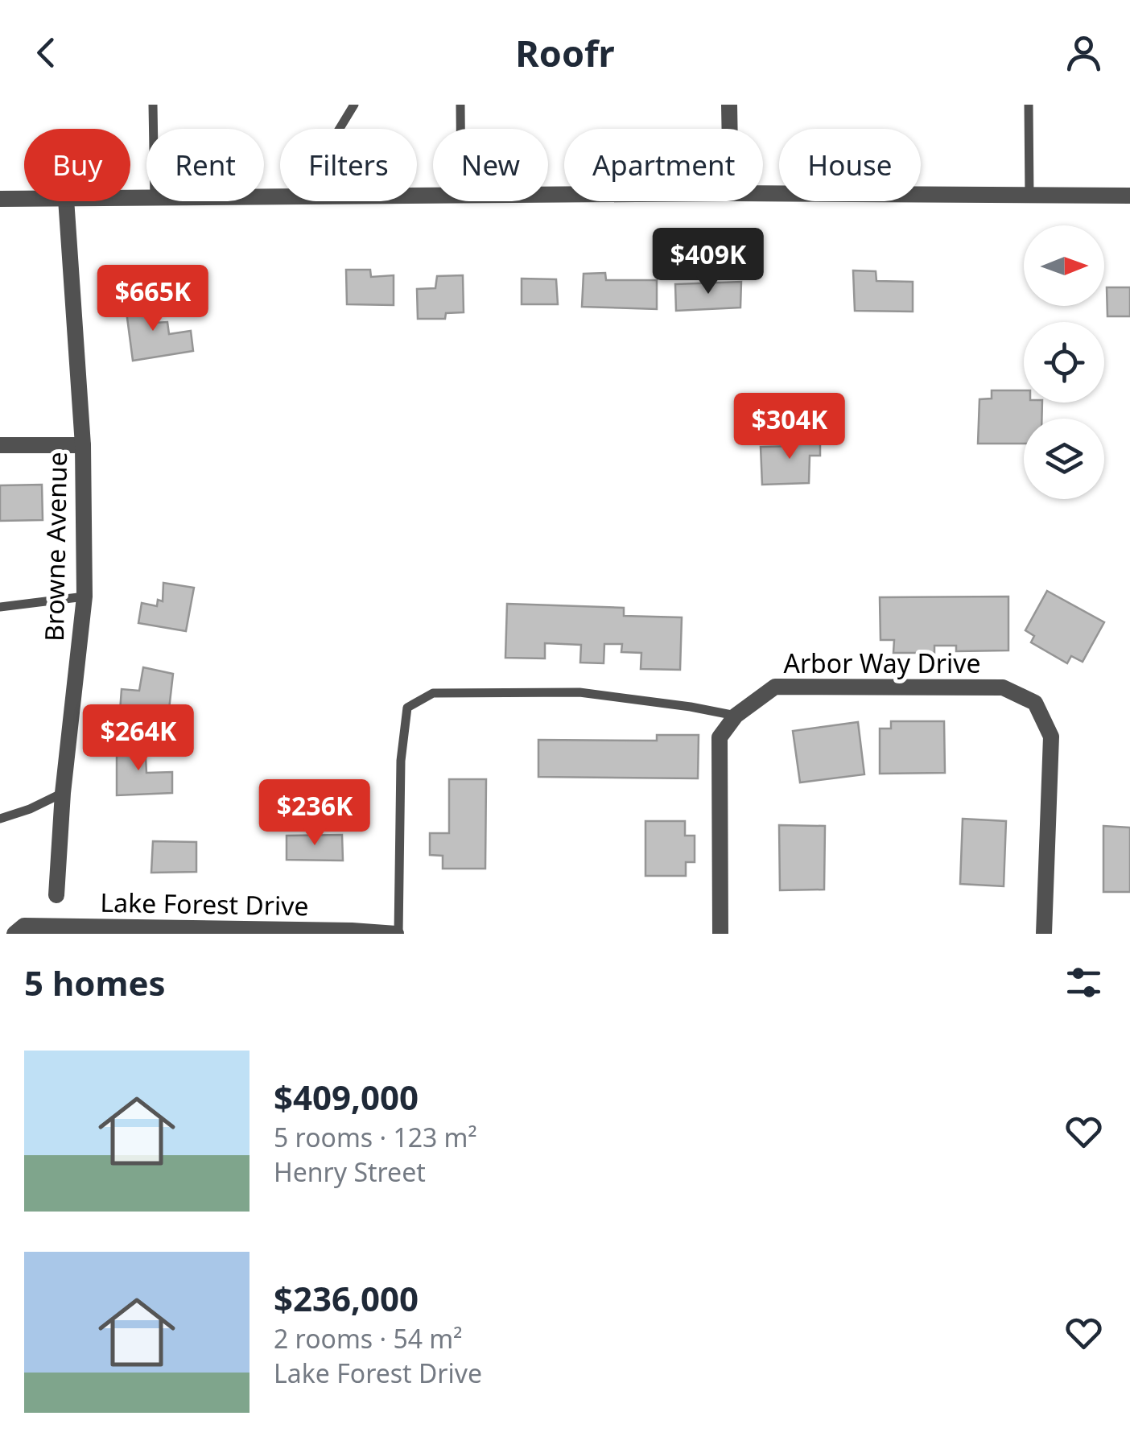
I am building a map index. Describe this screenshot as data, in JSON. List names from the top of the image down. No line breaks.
{"streets":{"street":["Browne Avenue","Arbor Way Drive","Lake Forest Drive"]},"north":"right","page":{"header":"Roofr","chip":["Buy","Rent","Filters","New","Apartment","House"],"price":["$409K","$665K","$304K","$264K","$236K"],"heading":"5 homes","list":[{"name":"$409,000","note":"5 rooms · 123 m² · Henry Street"},{"name":"$236,000","note":"2 rooms · 54 m² · Lake Forest Drive"}]}}
